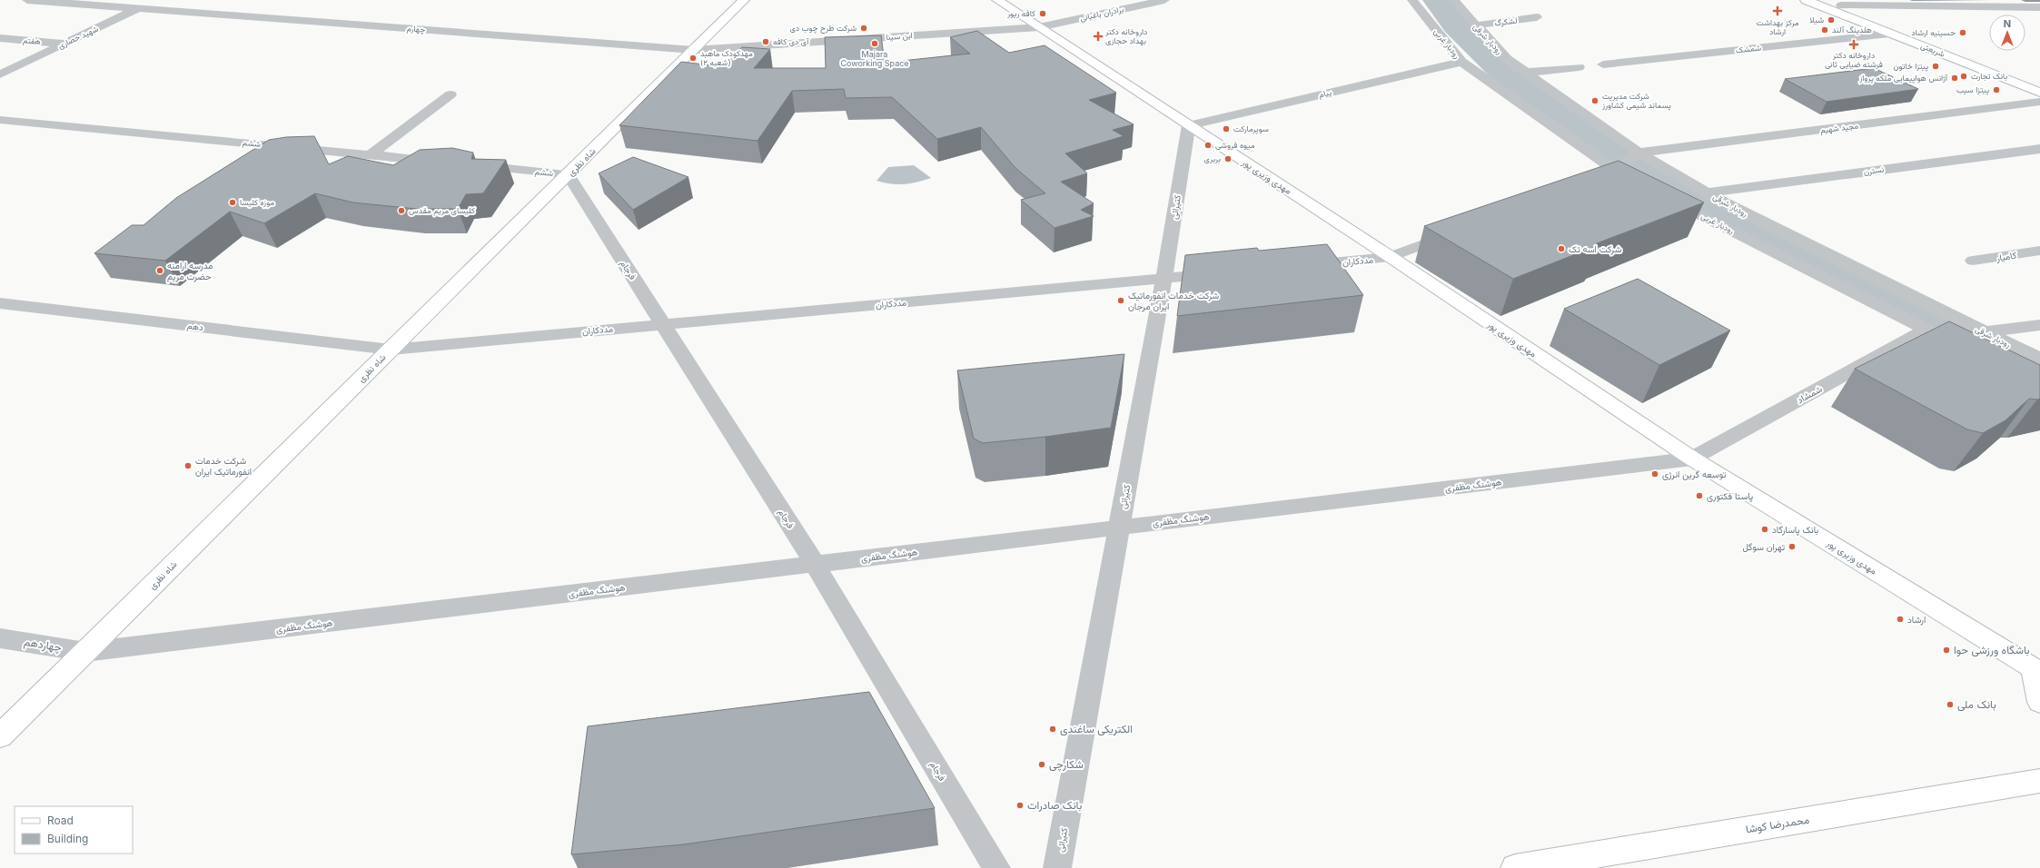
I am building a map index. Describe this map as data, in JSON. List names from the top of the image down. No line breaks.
{"streets":{"main road":["شریعتی","شاه نظری","مهدی وزیری پور","محمدرضا کوشا"],"street":["برادران باغیانی","لشکرگ","چهارم","ابن سینا","شهید حصاری","رودبار شرقی","هفتم","رودبار غربی","شمشک","پیام","مجید شهیم","ششم","نسترن","کتیرائی","کامیار","مددکاران","فرجام","دهم","شمشاد","هوشنگ مظفری","چهاردهم"]},"crossings":[["برادران باغیانی","ابن سینا"],["برادران باغیانی","مهدی وزیری پور"],["لشکرگ","رودبار شرقی"],["چهارم","ابن سینا"],["چهارم","شهید حصاری"],["چهارم","شاه نظری"],["ابن سینا","شاه نظری"],["ابن سینا","مهدی وزیری پور"],["شهید حصاری","هفتم"],["رودبار شرقی","مجید شهیم"],["رودبار شرقی","نسترن"],["رودبار غربی","پیام"],["رودبار غربی","شمشاد"],["شمشک","شریعتی"],["پیام","مهدی وزیری پور"],["پیام","کتیرائی"],["ششم","شاه نظری"],["ششم","فرجام"],["شاه نظری","مددکاران"],["شاه نظری","فرجام"],["شاه نظری","دهم"],["شاه نظری","هوشنگ مظفری"],["شاه نظری","چهاردهم"],["مهدی وزیری پور","کتیرائی"],["مهدی وزیری پور","مددکاران"],["مهدی وزیری پور","شمشاد"],["مهدی وزیری پور","هوشنگ مظفری"],["کتیرائی","مددکاران"],["کتیرائی","هوشنگ مظفری"],["مددکاران","فرجام"],["مددکاران","دهم"],["فرجام","هوشنگ مظفری"],["شمشاد","هوشنگ مظفری"],["هوشنگ مظفری","چهاردهم"]],"places":{"health":["مرکز بهداشت ارشاد","داروخانه دکتر بهداد حجازی","داروخانه دکتر فرشته ضیایی ثانی"],"other":["کافه ریور","شیلا","شرکت طرح چوب دی","هلدینگ آلند","حسینیه ارشاد","آی دی کافه","Majara Coworking Space","مهدکودک ماهبد (شعبه ۲)","پیتزا خاتون","بانک تجارت","آژانس هواپیمایی ملکه پرواز","پیتزا سیب","شرکت مدیریت پسماند شیمی کشاورز","سوپرمارکت","میوه فروشى","بربرى","موزه کلیسا","کلیسای مریم مقدس","شرکت اسه تک","مدرسه ارامنه حضرت مریم","شرکت خدمات انفورماتیک ایران مرجان","شرکت خدمات انفورماتیک ایران","توسعه گرین انرژی","پاستا فکتورى","بانک پاسارگاد","تهران سوگل","ارشاد","باشگاه ورزشی حوا","بانک ملی","الکتریکی ساغندی","شکارچی","بانک صادرات"]},"legend":["Road","Building"],"north":"top"}
